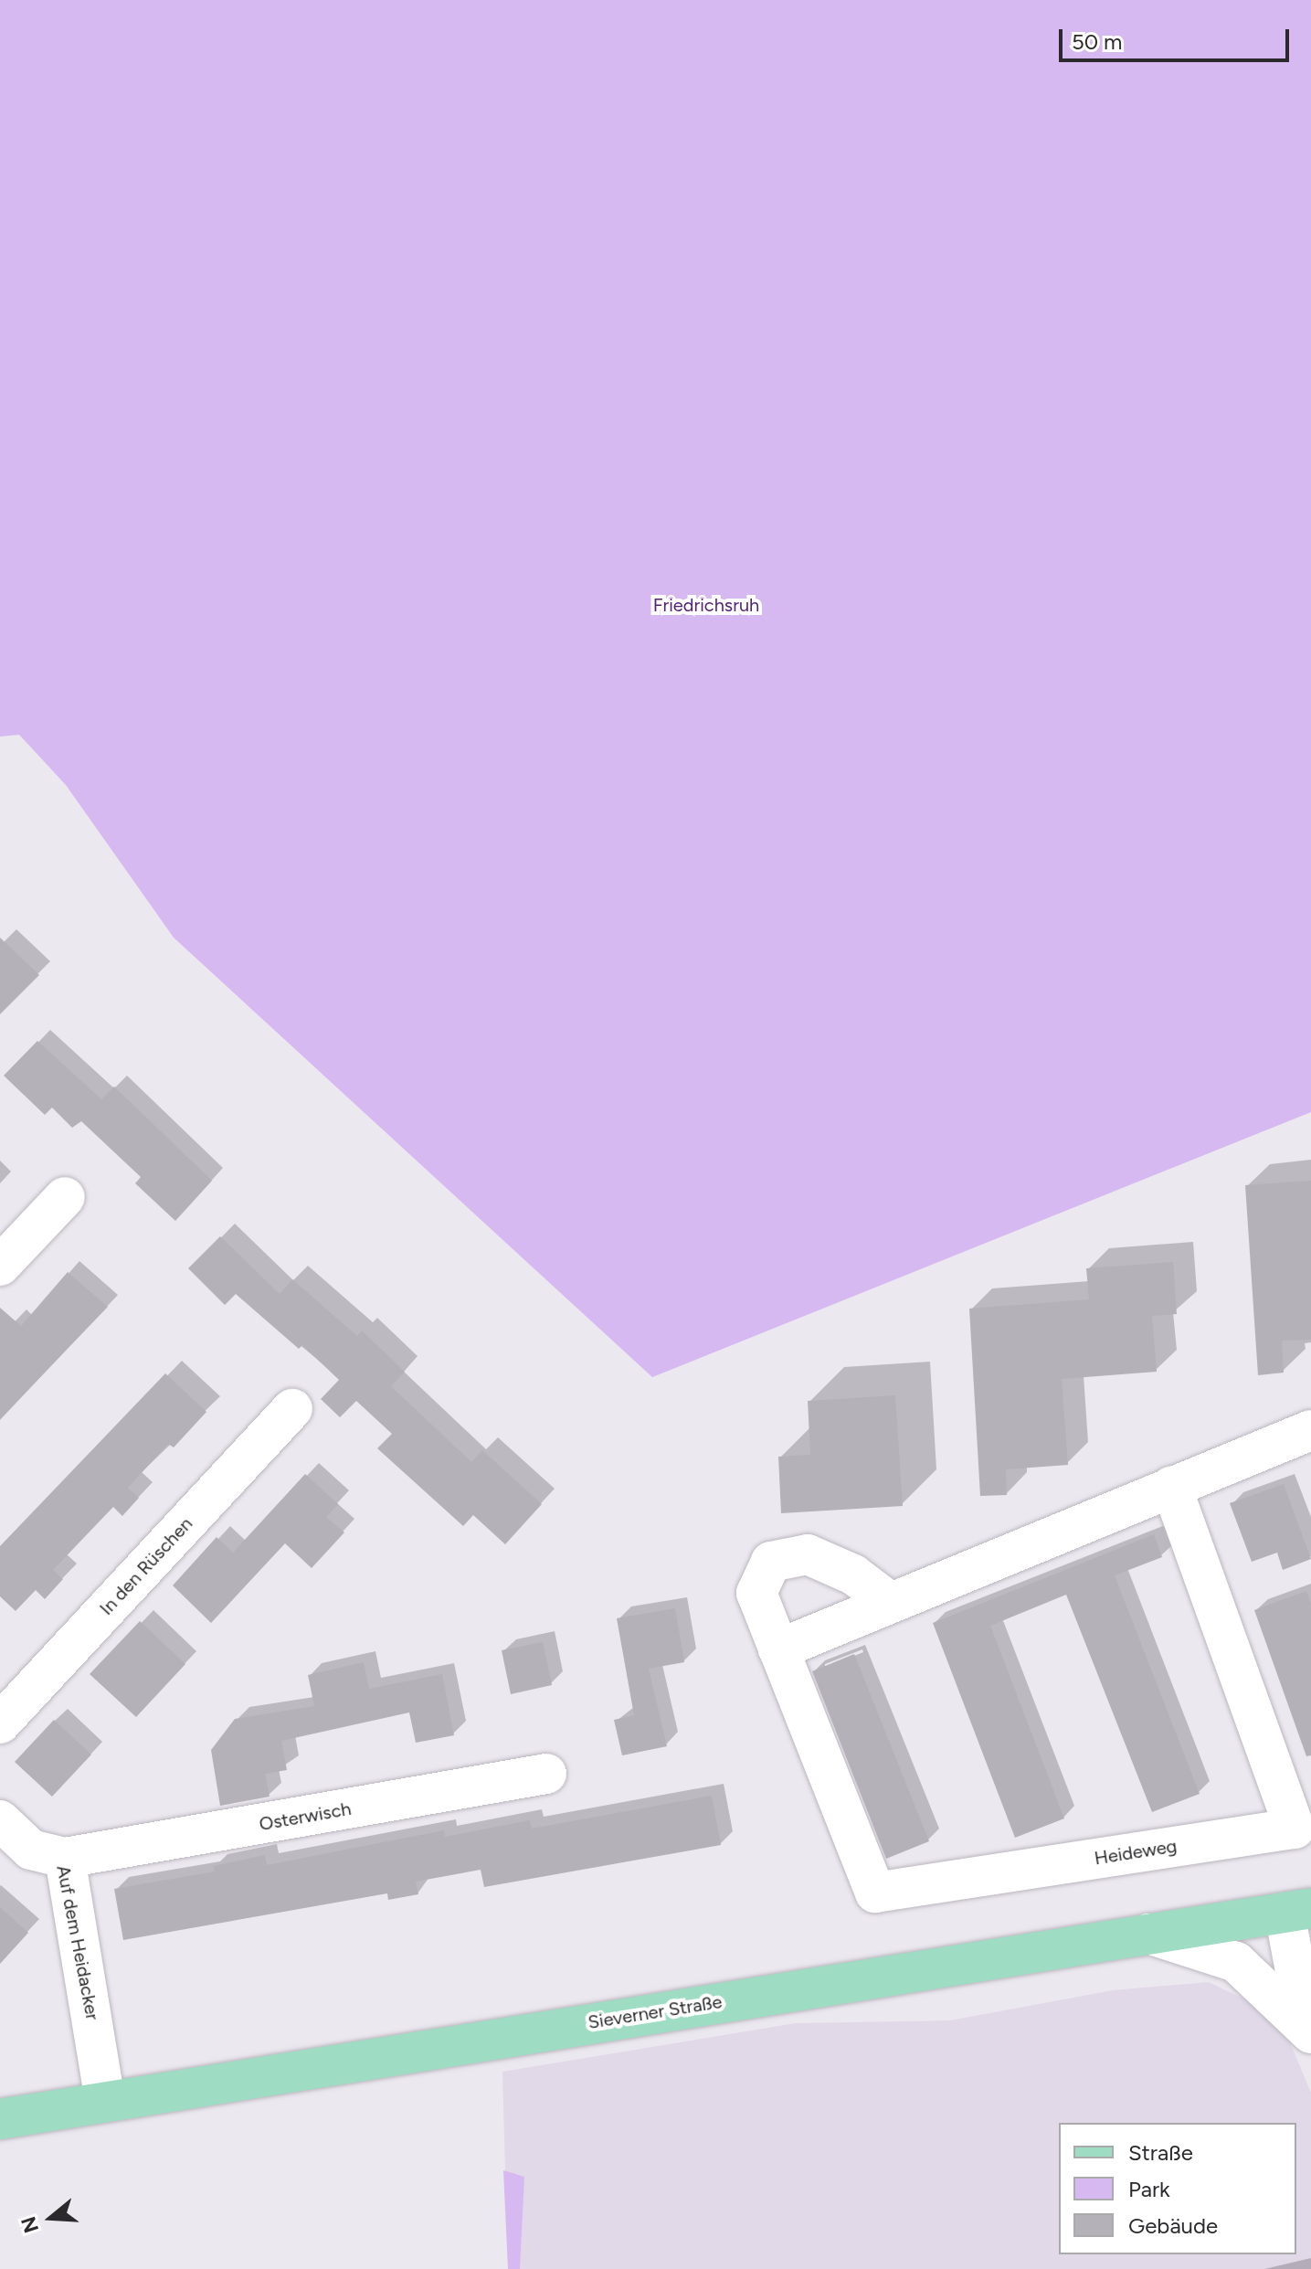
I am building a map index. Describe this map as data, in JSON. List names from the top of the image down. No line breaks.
{"streets":{"main road":["Sieverner Straße"],"street":["In den Rüschen","Osterwisch","Heideweg","Auf dem Heidacker"]},"crossings":[["Osterwisch","Auf dem Heidacker"],["Auf dem Heidacker","Sieverner Straße"]],"parks":["Friedrichsruh"],"legend":["Straße","Park","Gebäude"],"scale_bar":"50 m","north":"left"}
